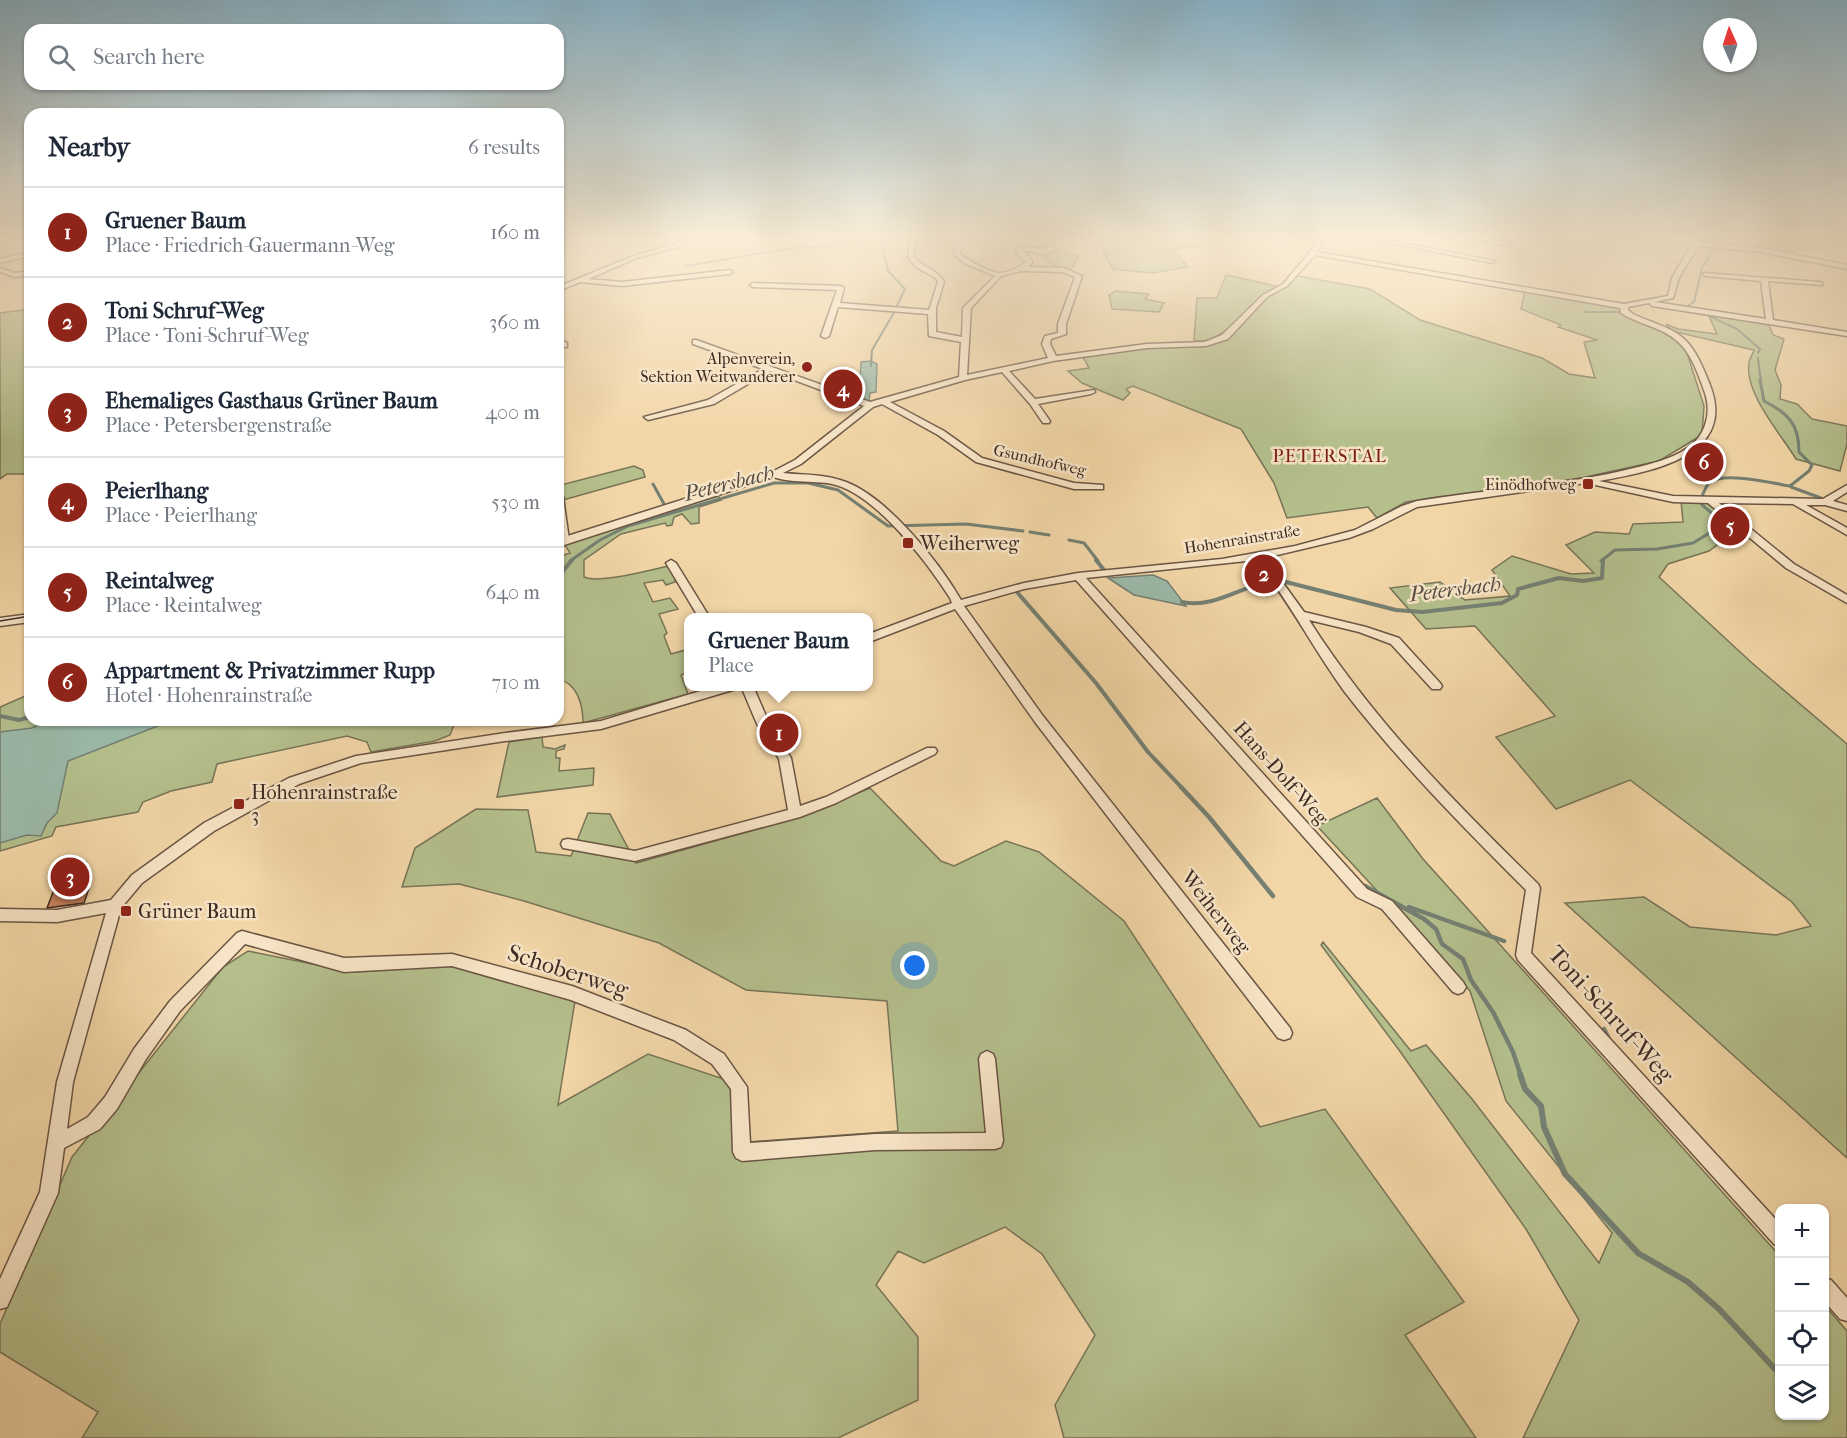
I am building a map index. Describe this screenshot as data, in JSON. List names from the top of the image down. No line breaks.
{"streets":{"street":["Gsundhofweg","Hohenrainstraße","Hans-Dolf-Weg","Weiherweg","Schoberweg","Toni-Schruf-Weg"]},"crossings":[["Hohenrainstraße","Hans-Dolf-Weg"],["Hohenrainstraße","Weiherweg"],["Hohenrainstraße","Toni-Schruf-Weg"]],"districts":["PETERSTAL"],"water":["Petersbach"],"places":{"other":["Alpenverein, Sektion Weitwanderer"],"transit":["Einödhofweg","Weiherweg","Hohenrainstraße 3","Grüner Baum"]},"north":"top","page":{"search":"Search here","heading":["Nearby","6 results"],"list":[{"mark":"1","name":"Gruener Baum","note":"Place · Friedrich-Gauermann-Weg","value":"160 m"},{"mark":"2","name":"Toni Schruf-Weg","note":"Place · Toni-Schruf-Weg","value":"360 m"},{"mark":"3","name":"Ehemaliges Gasthaus Grüner Baum","note":"Place · Petersbergenstraße","value":"400 m"},{"mark":"4","name":"Peierlhang","note":"Place · Peierlhang","value":"530 m"},{"mark":"5","name":"Reintalweg","note":"Place · Reintalweg","value":"640 m"},{"mark":"6","name":"Appartment & Privatzimmer Rupp","note":"Hotel · Hohenrainstraße","value":"710 m"}],"pins":["4","6","5","2","1","3"],"popup":["Gruener Baum","Place"],"map_buttons":["+","−"]}}
